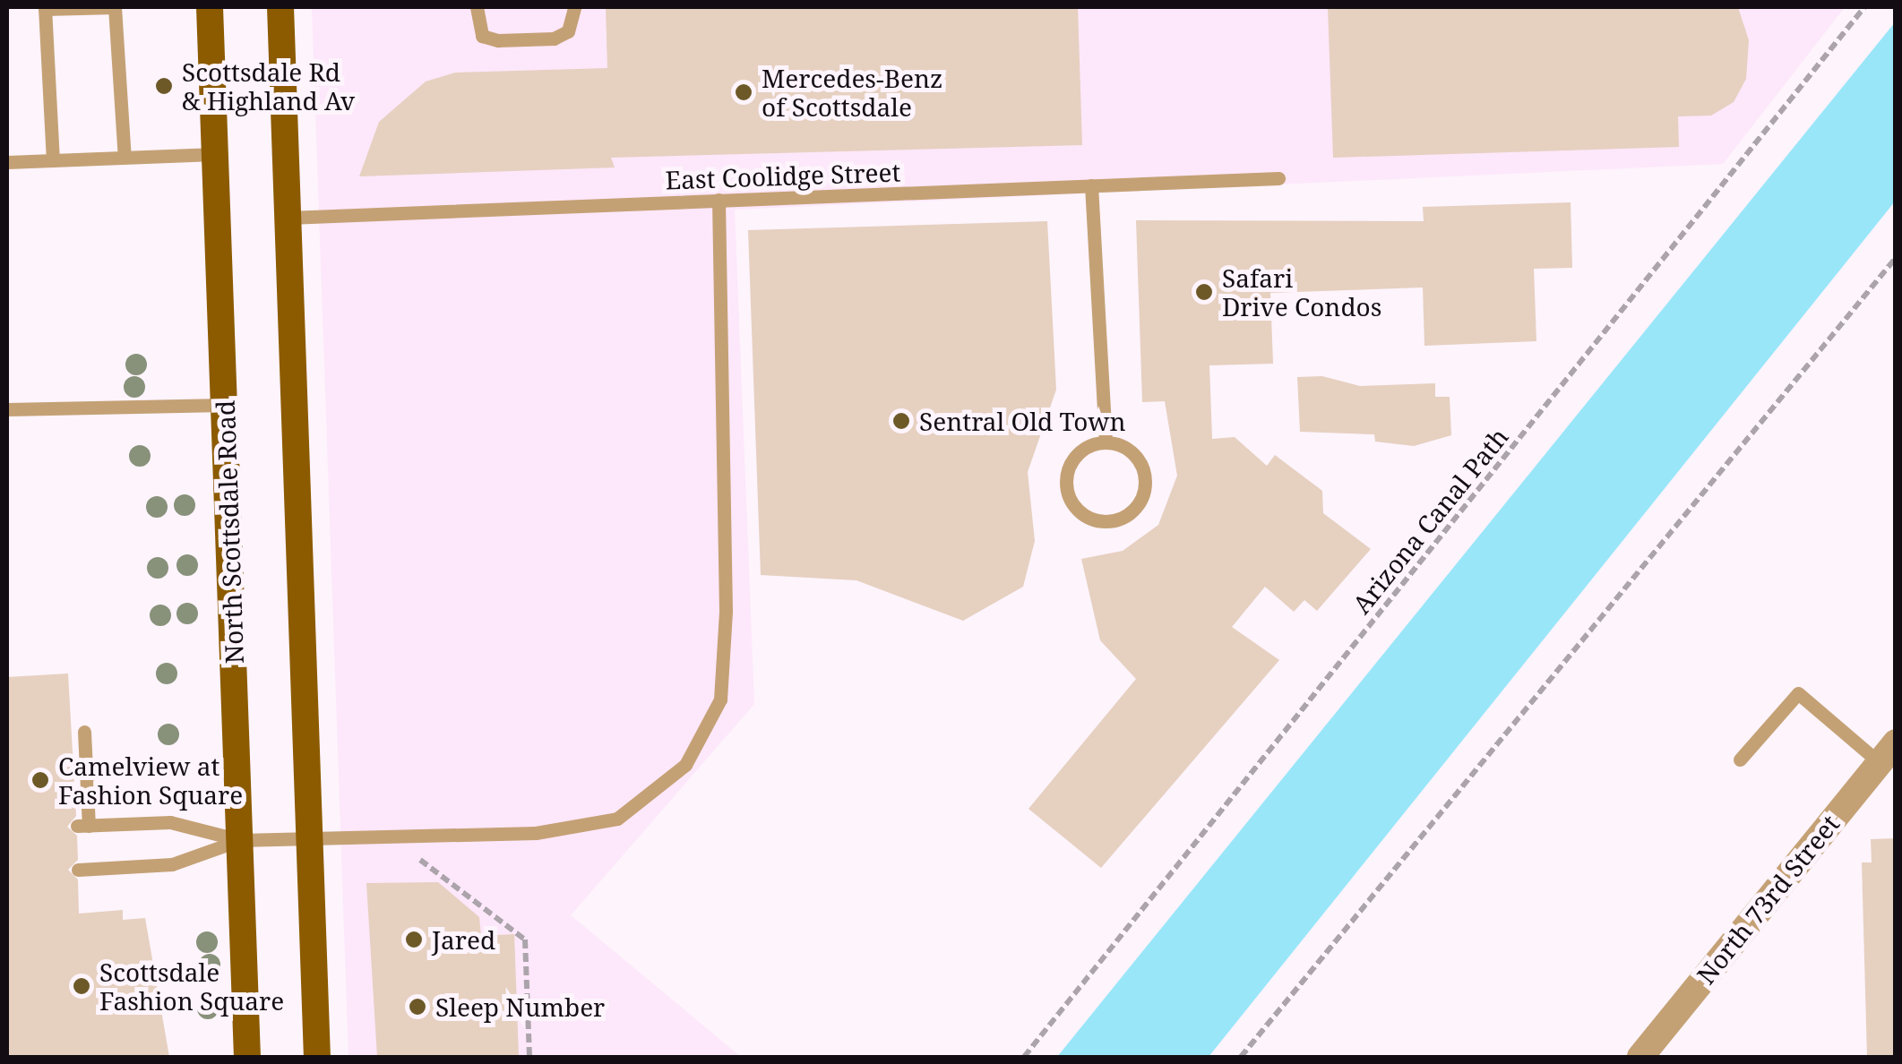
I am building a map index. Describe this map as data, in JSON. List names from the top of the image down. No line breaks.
{"streets":{"main road":["North Scottsdale Road"],"street":["North 73rd Street"],"lane":["East Coolidge Street"],"path":["Arizona Canal Path"]},"places":["Scottsdale Rd & Highland Av","Mercedes-Benz of Scottsdale","Safari Drive Condos","Sentral Old Town","Camelview at Fashion Square","Jared","Scottsdale Fashion Square","Sleep Number"]}
